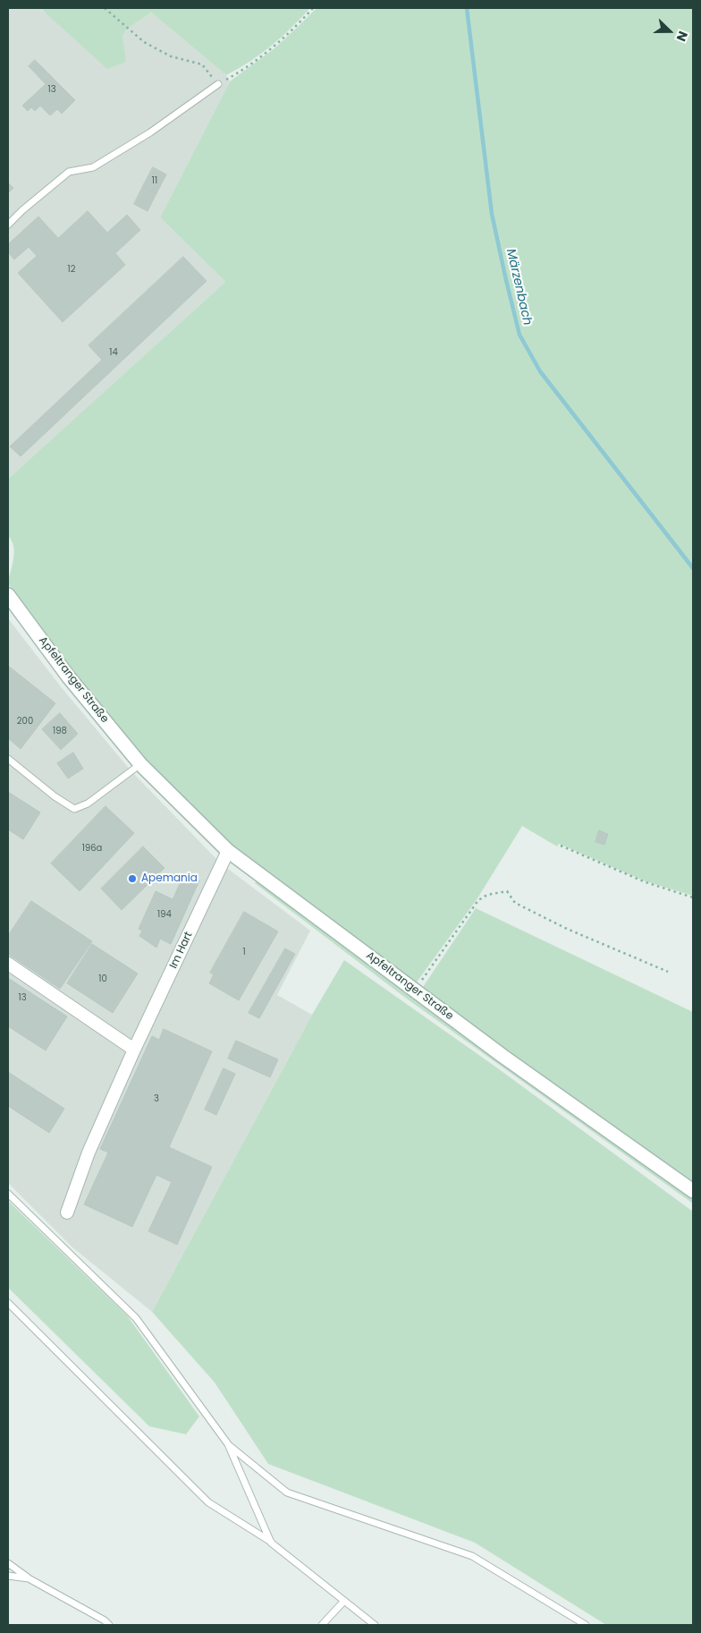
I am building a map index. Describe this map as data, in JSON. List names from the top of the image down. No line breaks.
{"streets":{"street":["Apfeltranger Straße","Im Hart"]},"crossings":[["Apfeltranger Straße","Im Hart"]],"water":["Märzenbach"],"places":["Apemania"],"house_numbers":["13","11","12","14","200","198","196a","194","1","10","13","3"],"north":"right"}
